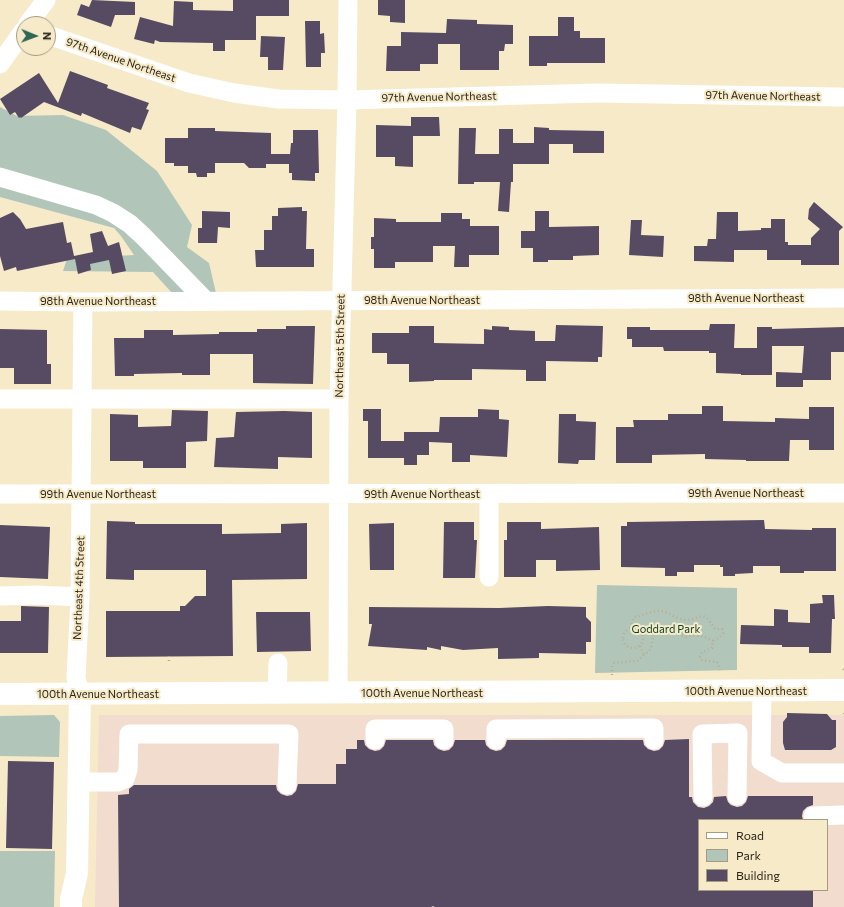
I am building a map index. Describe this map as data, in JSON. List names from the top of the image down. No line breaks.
{"streets":{"main road":["Northeast 4th Street","100th Avenue Northeast"],"street":["97th Avenue Northeast","98th Avenue Northeast","Northeast 5th Street","99th Avenue Northeast"]},"crossings":[["97th Avenue Northeast","Northeast 5th Street"],["98th Avenue Northeast","Northeast 5th Street"],["98th Avenue Northeast","Northeast 4th Street"],["Northeast 5th Street","99th Avenue Northeast"],["Northeast 5th Street","100th Avenue Northeast"],["99th Avenue Northeast","Northeast 4th Street"],["Northeast 4th Street","100th Avenue Northeast"]],"parks":["Goddard Park"],"legend":["Road","Park","Building"],"north":"right"}
